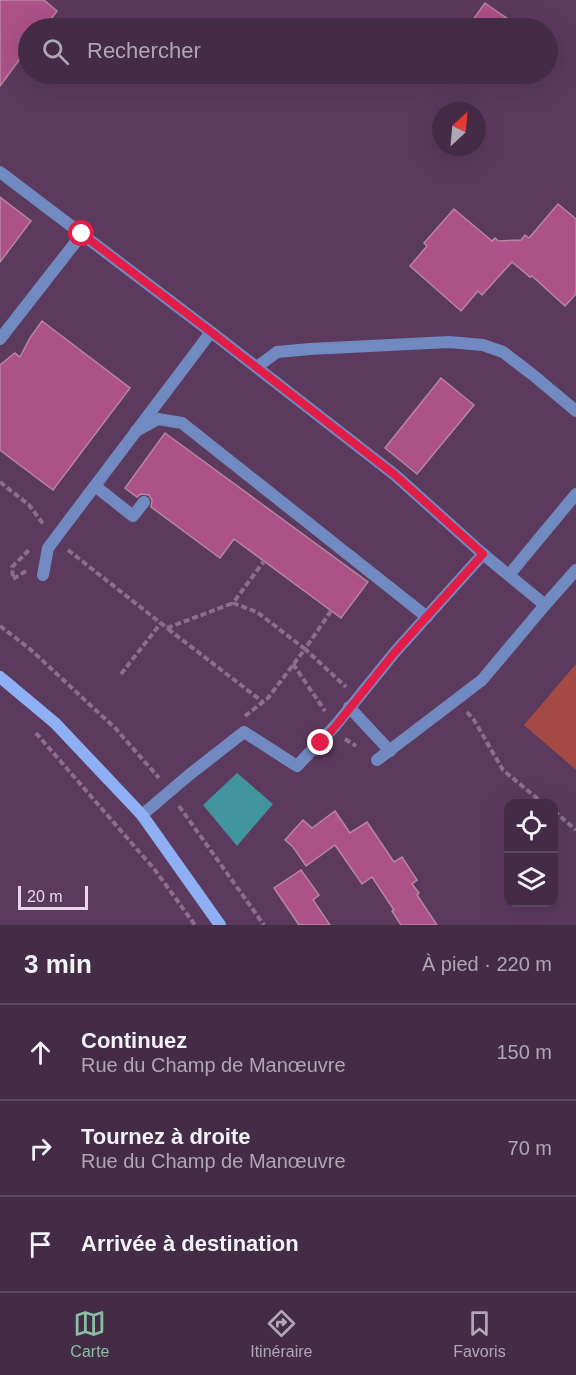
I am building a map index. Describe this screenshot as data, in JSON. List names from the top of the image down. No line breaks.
{"scale_bar":"20 m","north":"top right","page":{"search":"Rechercher","scale":"20 m","heading":["3 min","À pied · 220 m"],"list":[["Continuez","Rue du Champ de Manœuvre","150 m"],["Tournez à droite","Rue du Champ de Manœuvre","70 m"],"Arrivée à destination"],"nav":["Carte","Itinéraire","Favoris"]}}
